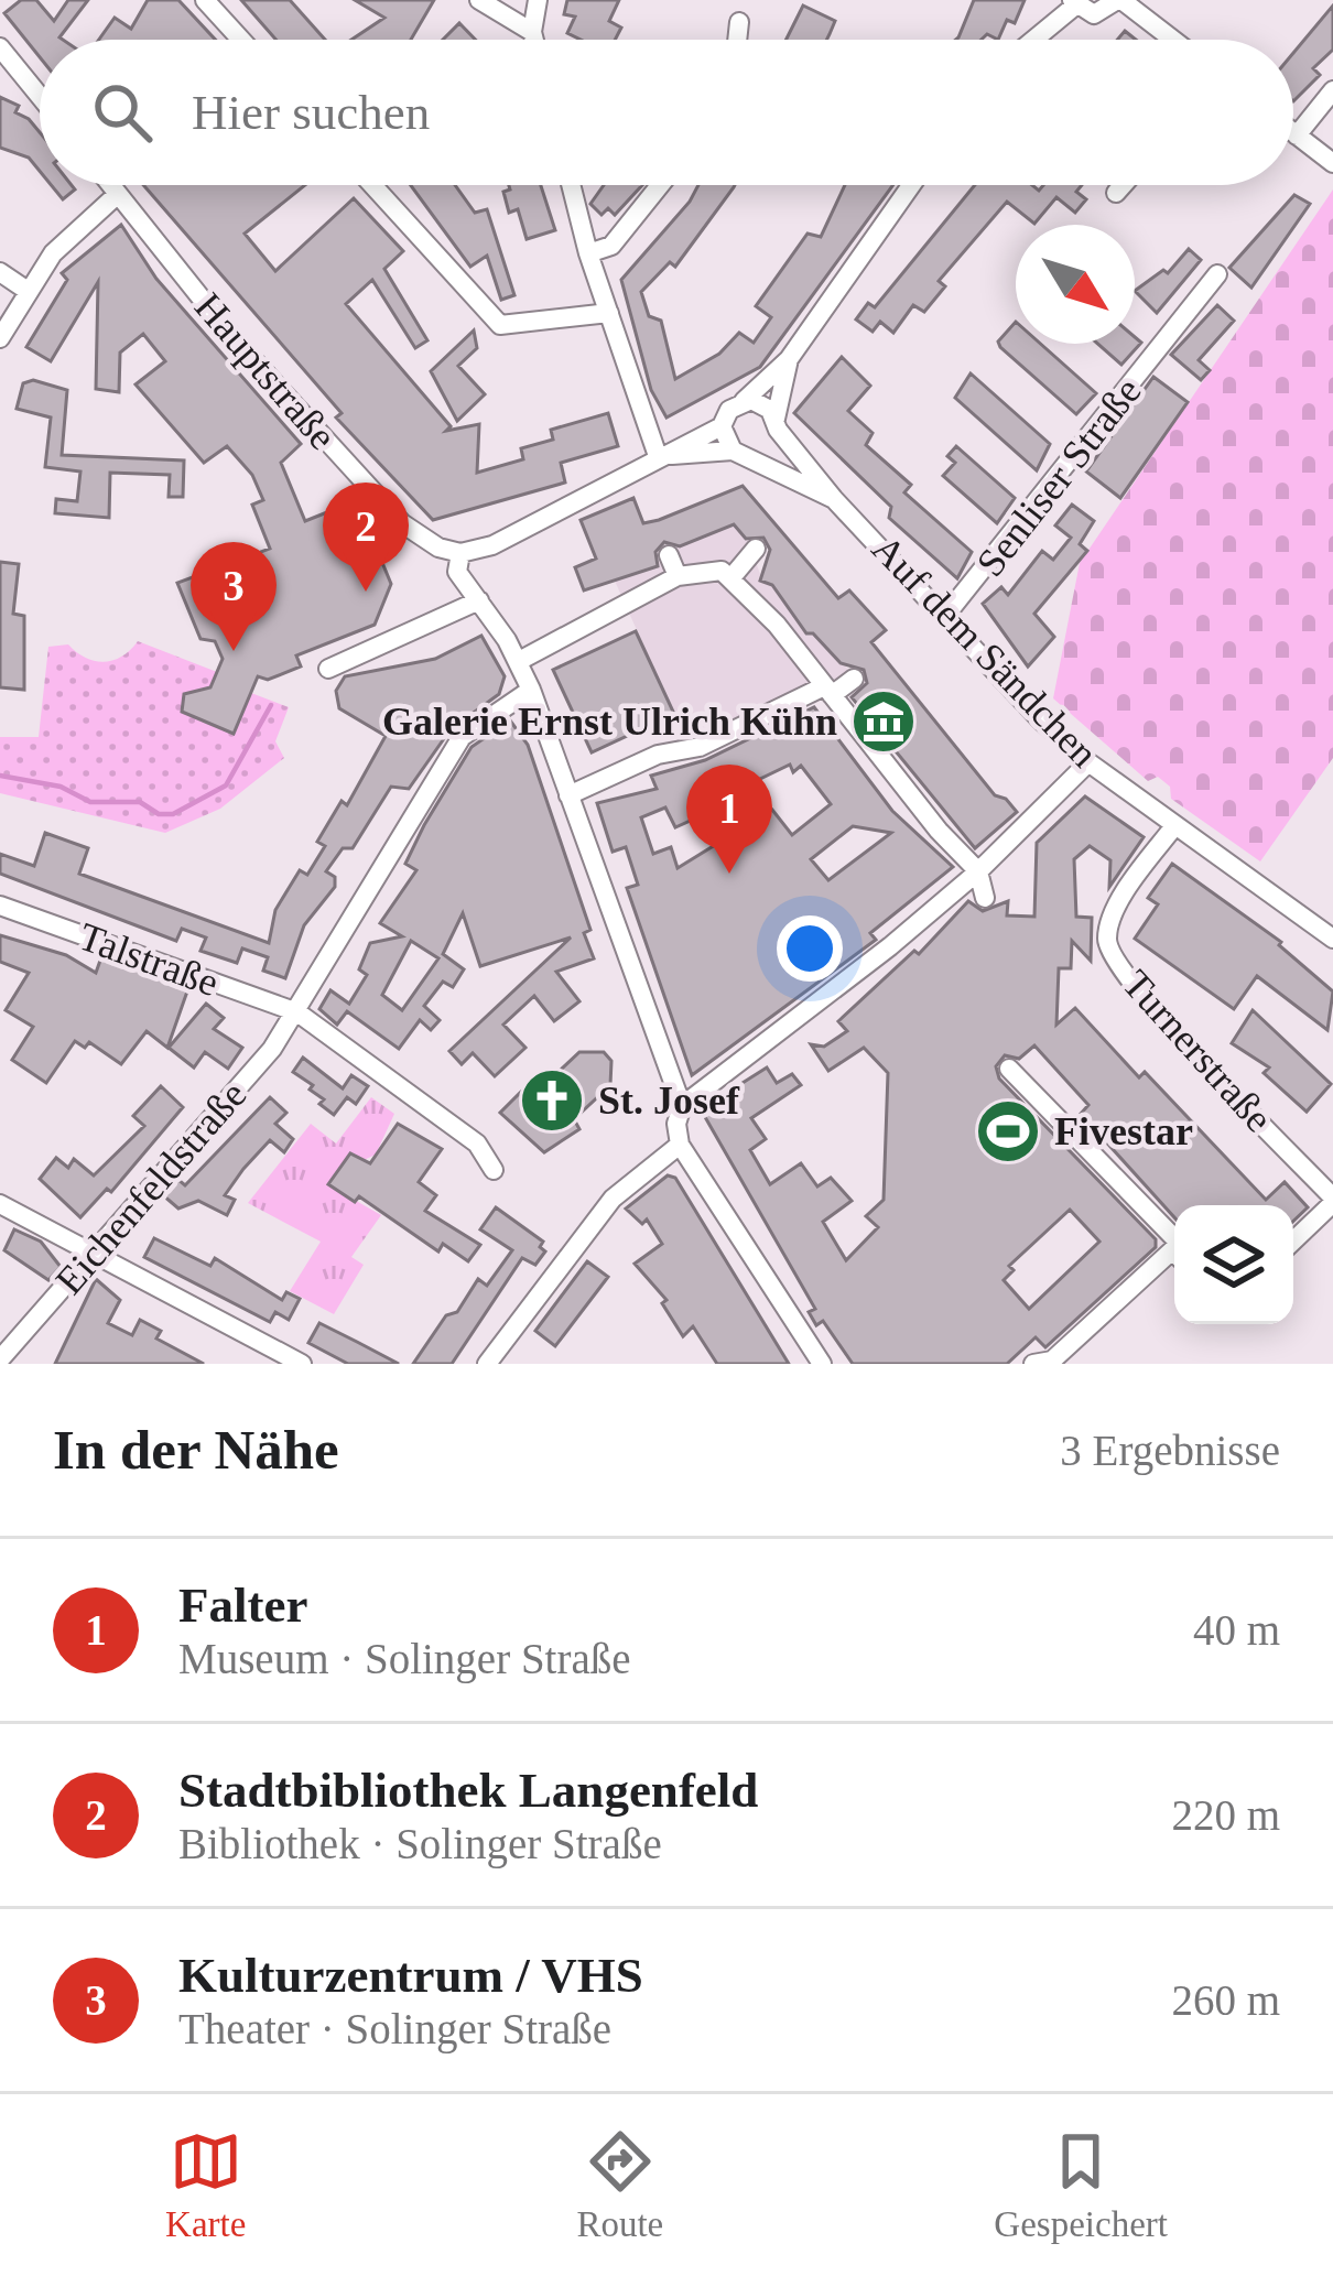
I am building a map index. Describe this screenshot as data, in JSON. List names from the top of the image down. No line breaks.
{"streets":{"street":["Hauptstraße","Senliser Straße","Auf dem Sändchen","Talstraße","Turnerstraße","Eichenfeldstraße"]},"crossings":[["Senliser Straße","Auf dem Sändchen"],["Auf dem Sändchen","Turnerstraße"],["Talstraße","Eichenfeldstraße"]],"places":{"museum":["Galerie Ernst Ulrich Kühn"],"church":["St. Josef"],"sports":["Fivestar"]},"north":"bottom right","page":{"search":"Hier suchen","pins":["2","3","1"],"heading":["In der Nähe","3 Ergebnisse"],"list":[{"mark":"1","name":"Falter","note":"Museum · Solinger Straße","value":"40 m"},{"mark":"2","name":"Stadtbibliothek Langenfeld","note":"Bibliothek · Solinger Straße","value":"220 m"},{"mark":"3","name":"Kulturzentrum / VHS","note":"Theater · Solinger Straße","value":"260 m"}],"nav":["Karte","Route","Gespeichert"]}}
